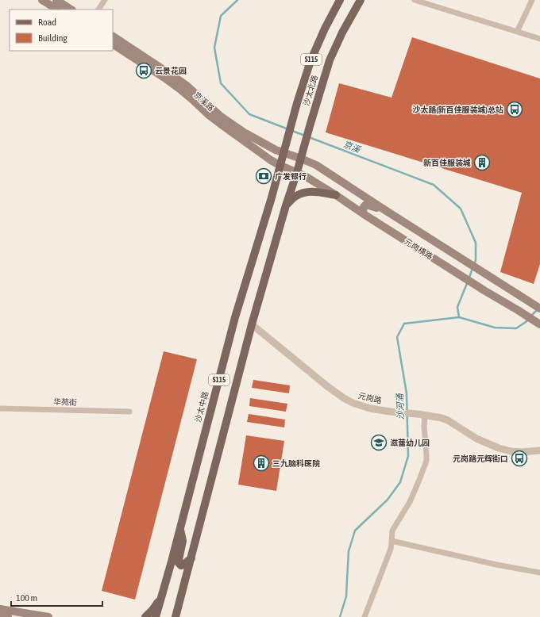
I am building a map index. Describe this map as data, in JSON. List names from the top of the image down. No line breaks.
{"streets":{"main road":["S115","沙太北路","京溪路","元岗横路","沙太中路"],"street":["元岗路","华苑街"]},"crossings":[["S115","沙太北路"],["S115","京溪路"],["S115","元岗横路"],["S115","元岗路"],["沙太北路","京溪路"],["沙太北路","元岗横路"],["沙太北路","沙太中路"],["京溪路","元岗横路"],["京溪路","沙太中路"]],"water":["京溪","沙河涌"],"places":{"bus stop":["云景花园","沙太路(新百佳服装城)总站","元岗路元辉街口"],"building":["新百佳服装城","三九脑科医院"],"bank":["广发银行"],"school or university":["滋蕾幼儿园"]},"legend":["Road","Building"],"scale_bar":"100 m"}
